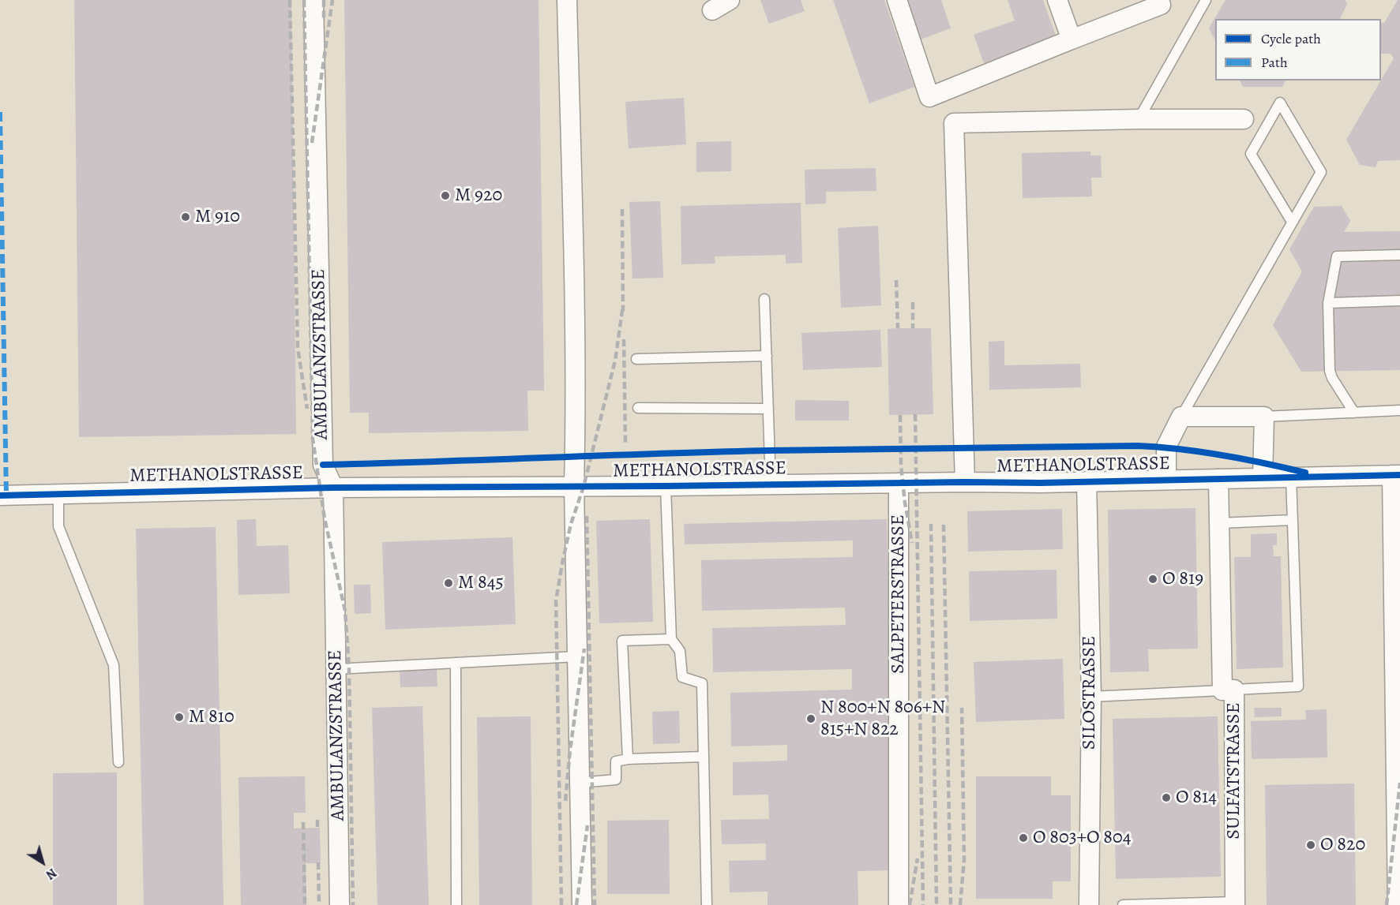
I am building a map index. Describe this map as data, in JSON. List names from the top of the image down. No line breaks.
{"streets":{"street":["AMBULANZSTRASSE","METHANOLSTRASSE","SALPETERSTRASSE","SILOSTRASSE","SULFATSTRASSE"]},"crossings":[["AMBULANZSTRASSE","METHANOLSTRASSE"],["METHANOLSTRASSE","SALPETERSTRASSE"],["METHANOLSTRASSE","SILOSTRASSE"],["METHANOLSTRASSE","SULFATSTRASSE"]],"places":["M 920","M 910","O 819","M 845","M 810","N 800+N 806+N 815+N 822","O 814","O 803+O 804","O 820"],"legend":["Cycle path","Path"],"north":"bottom right"}
